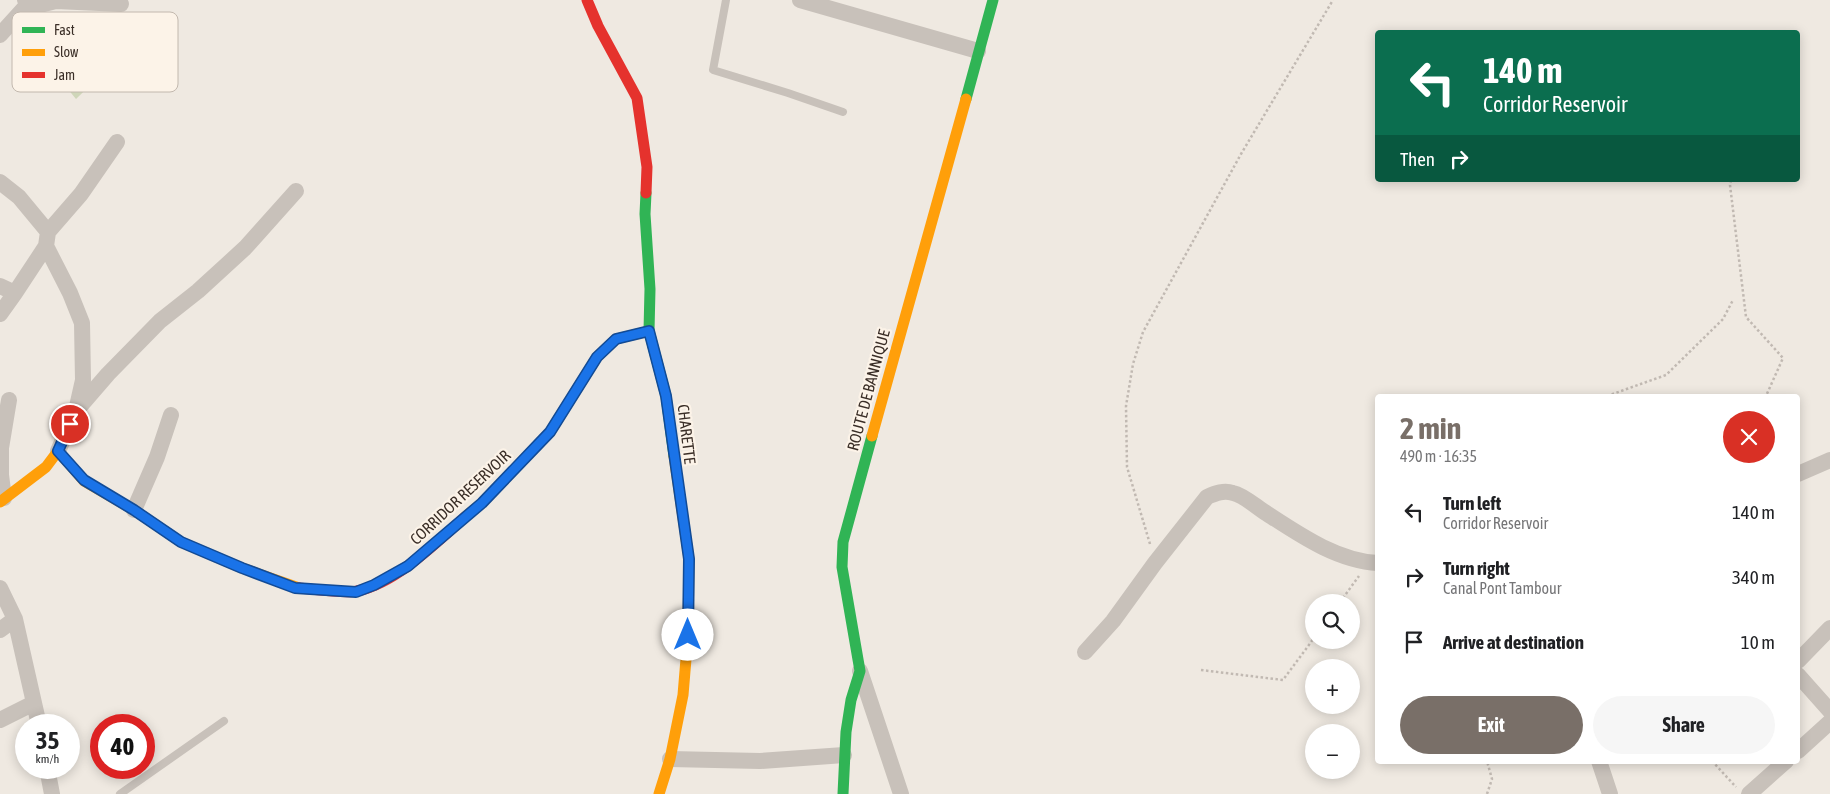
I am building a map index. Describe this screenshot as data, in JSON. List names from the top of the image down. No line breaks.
{"streets":{"street":["ROUTE DE BANNIQUE","CHARETTE","CORRIDOR RESERVOIR"]},"crossings":[["CHARETTE","CORRIDOR RESERVOIR"]],"legend":["Fast","Slow","Jam"],"page":{"turn":["140 m","Corridor Reservoir"],"then":"Then","heading":["2 min","490 m · 16:35"],"list":[{"name":"Turn left","note":"Corridor Reservoir","value":"140 m"},{"name":"Turn right","note":"Canal Pont Tambour","value":"340 m"},{"name":"Arrive at destination","value":"10 m"}],"map_buttons":["+","−"],"buttons":["Exit","Share"],"speed":"35 km/h","limit":"40"}}
